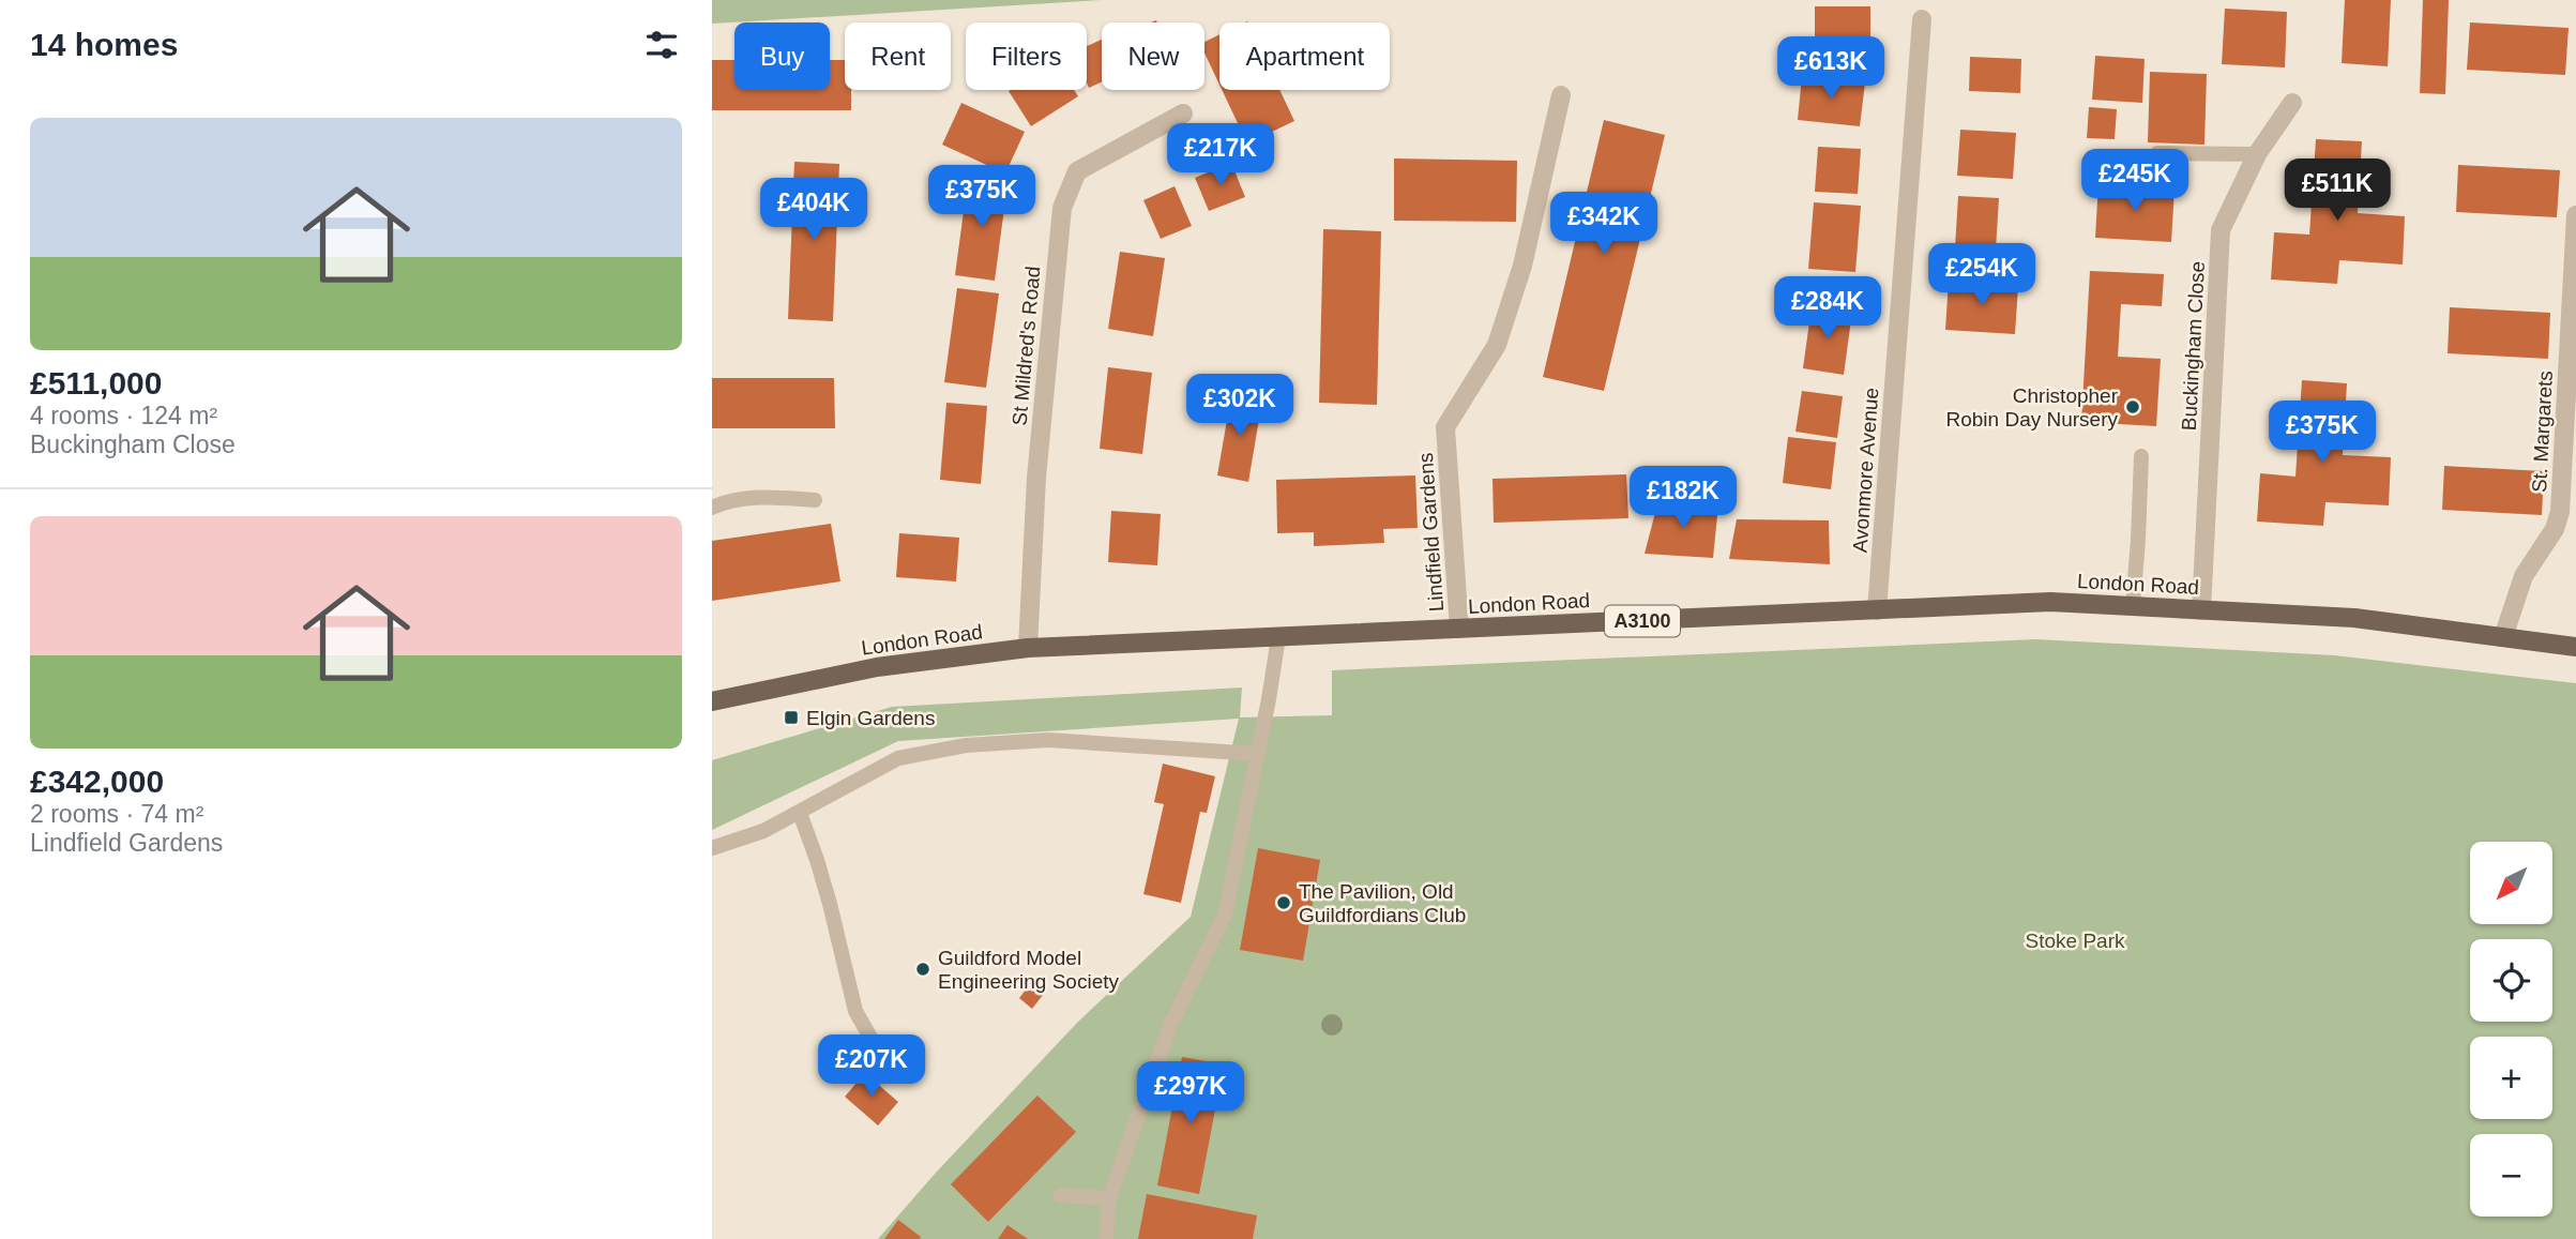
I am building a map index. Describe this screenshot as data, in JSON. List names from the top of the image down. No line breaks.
{"streets":{"main road":["London Road","A3100"],"street":["St Mildred's Road","Buckingham Close","St. Margarets","Avonmore Avenue","Lindfield Gardens"]},"crossings":[["St Mildred's Road","London Road"],["Buckingham Close","London Road"],["St. Margarets","London Road"],["Avonmore Avenue","London Road"],["Lindfield Gardens","London Road"]],"parks":["Stoke Park"],"places":{"other":["Christopher Robin Day Nursery","The Pavilion, Old Guildfordians Club","Guildford Model Engineering Society"],"transit":["Elgin Gardens"]},"north":"bottom left","page":{"heading":"14 homes","chip":["Buy","Rent","Filters","New","Apartment"],"price":["£613K","£217K","£245K","£511K","£375K","£404K","£342K","£254K","£284K","£302K","£375K","£182K","£207K","£297K"],"list":[{"name":"£511,000","note":"4 rooms · 124 m² · Buckingham Close"},{"name":"£342,000","note":"2 rooms · 74 m² · Lindfield Gardens"}],"map_buttons":["+","−"]}}
